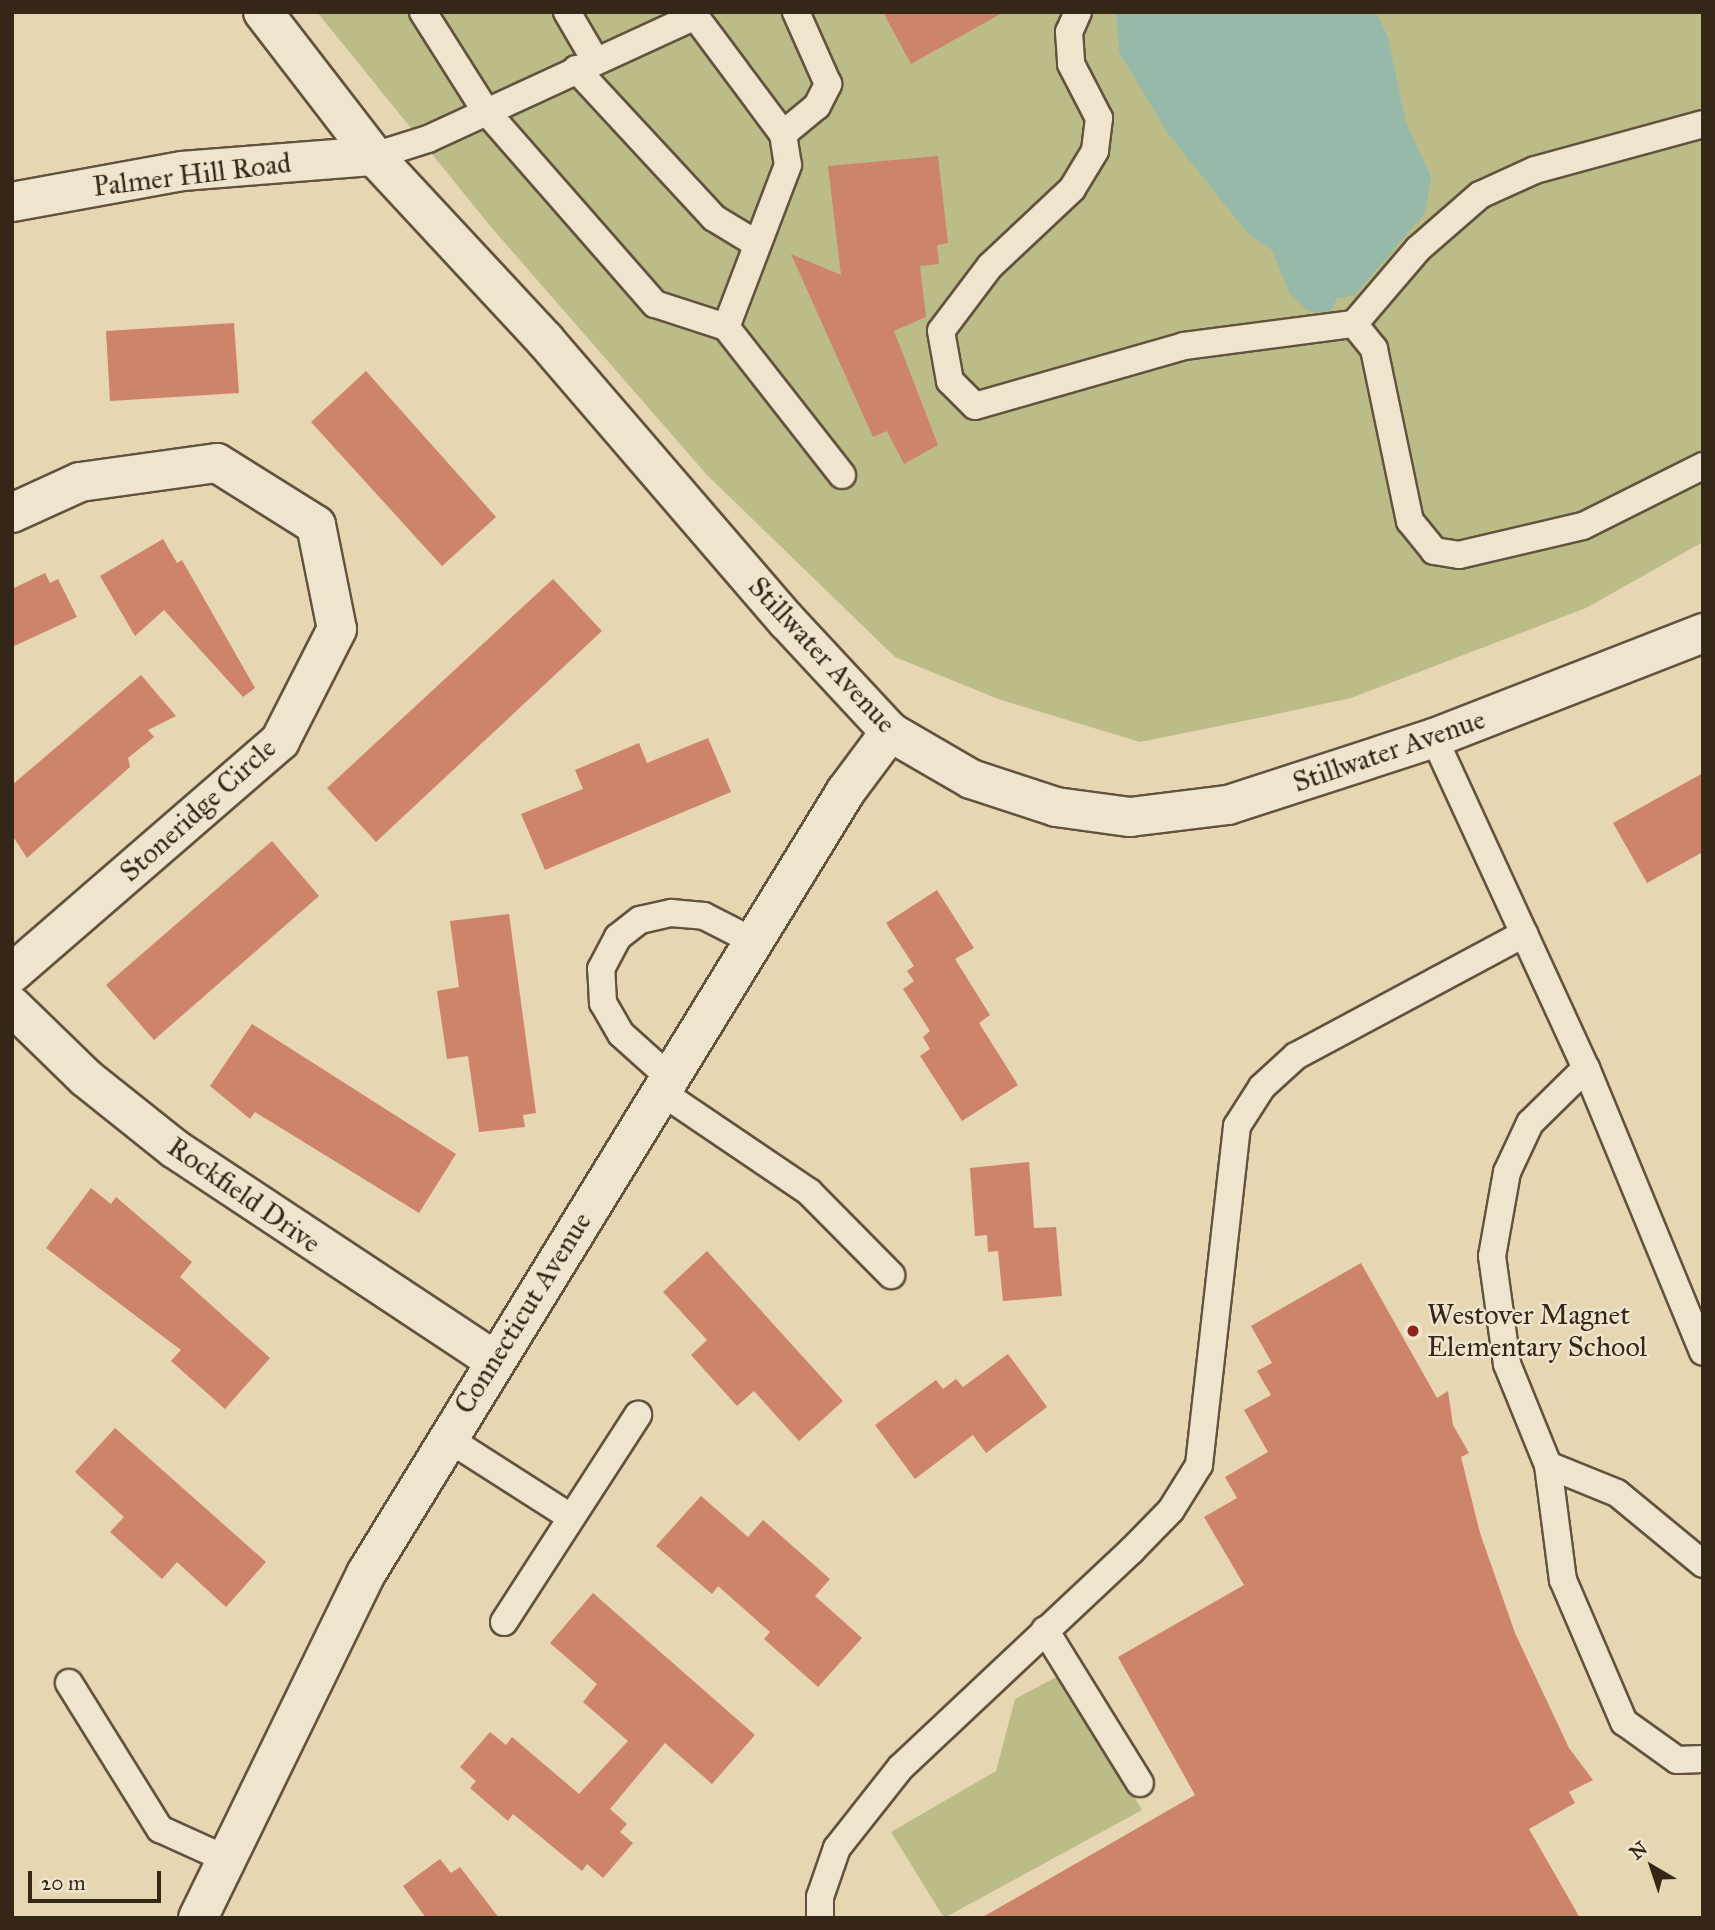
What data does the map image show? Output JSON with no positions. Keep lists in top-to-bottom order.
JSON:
{
  "streets": {
    "street": [
      "Palmer Hill Road",
      "Stillwater Avenue",
      "Stoneridge Circle",
      "Rockfield Drive",
      "Connecticut Avenue"
    ]
  },
  "crossings": [
    ["Palmer Hill Road", "Stillwater Avenue"],
    ["Stillwater Avenue", "Connecticut Avenue"],
    ["Rockfield Drive", "Connecticut Avenue"]
  ],
  "places": ["Westover Magnet Elementary School"],
  "scale_bar": "20 m",
  "north": "top left"
}
